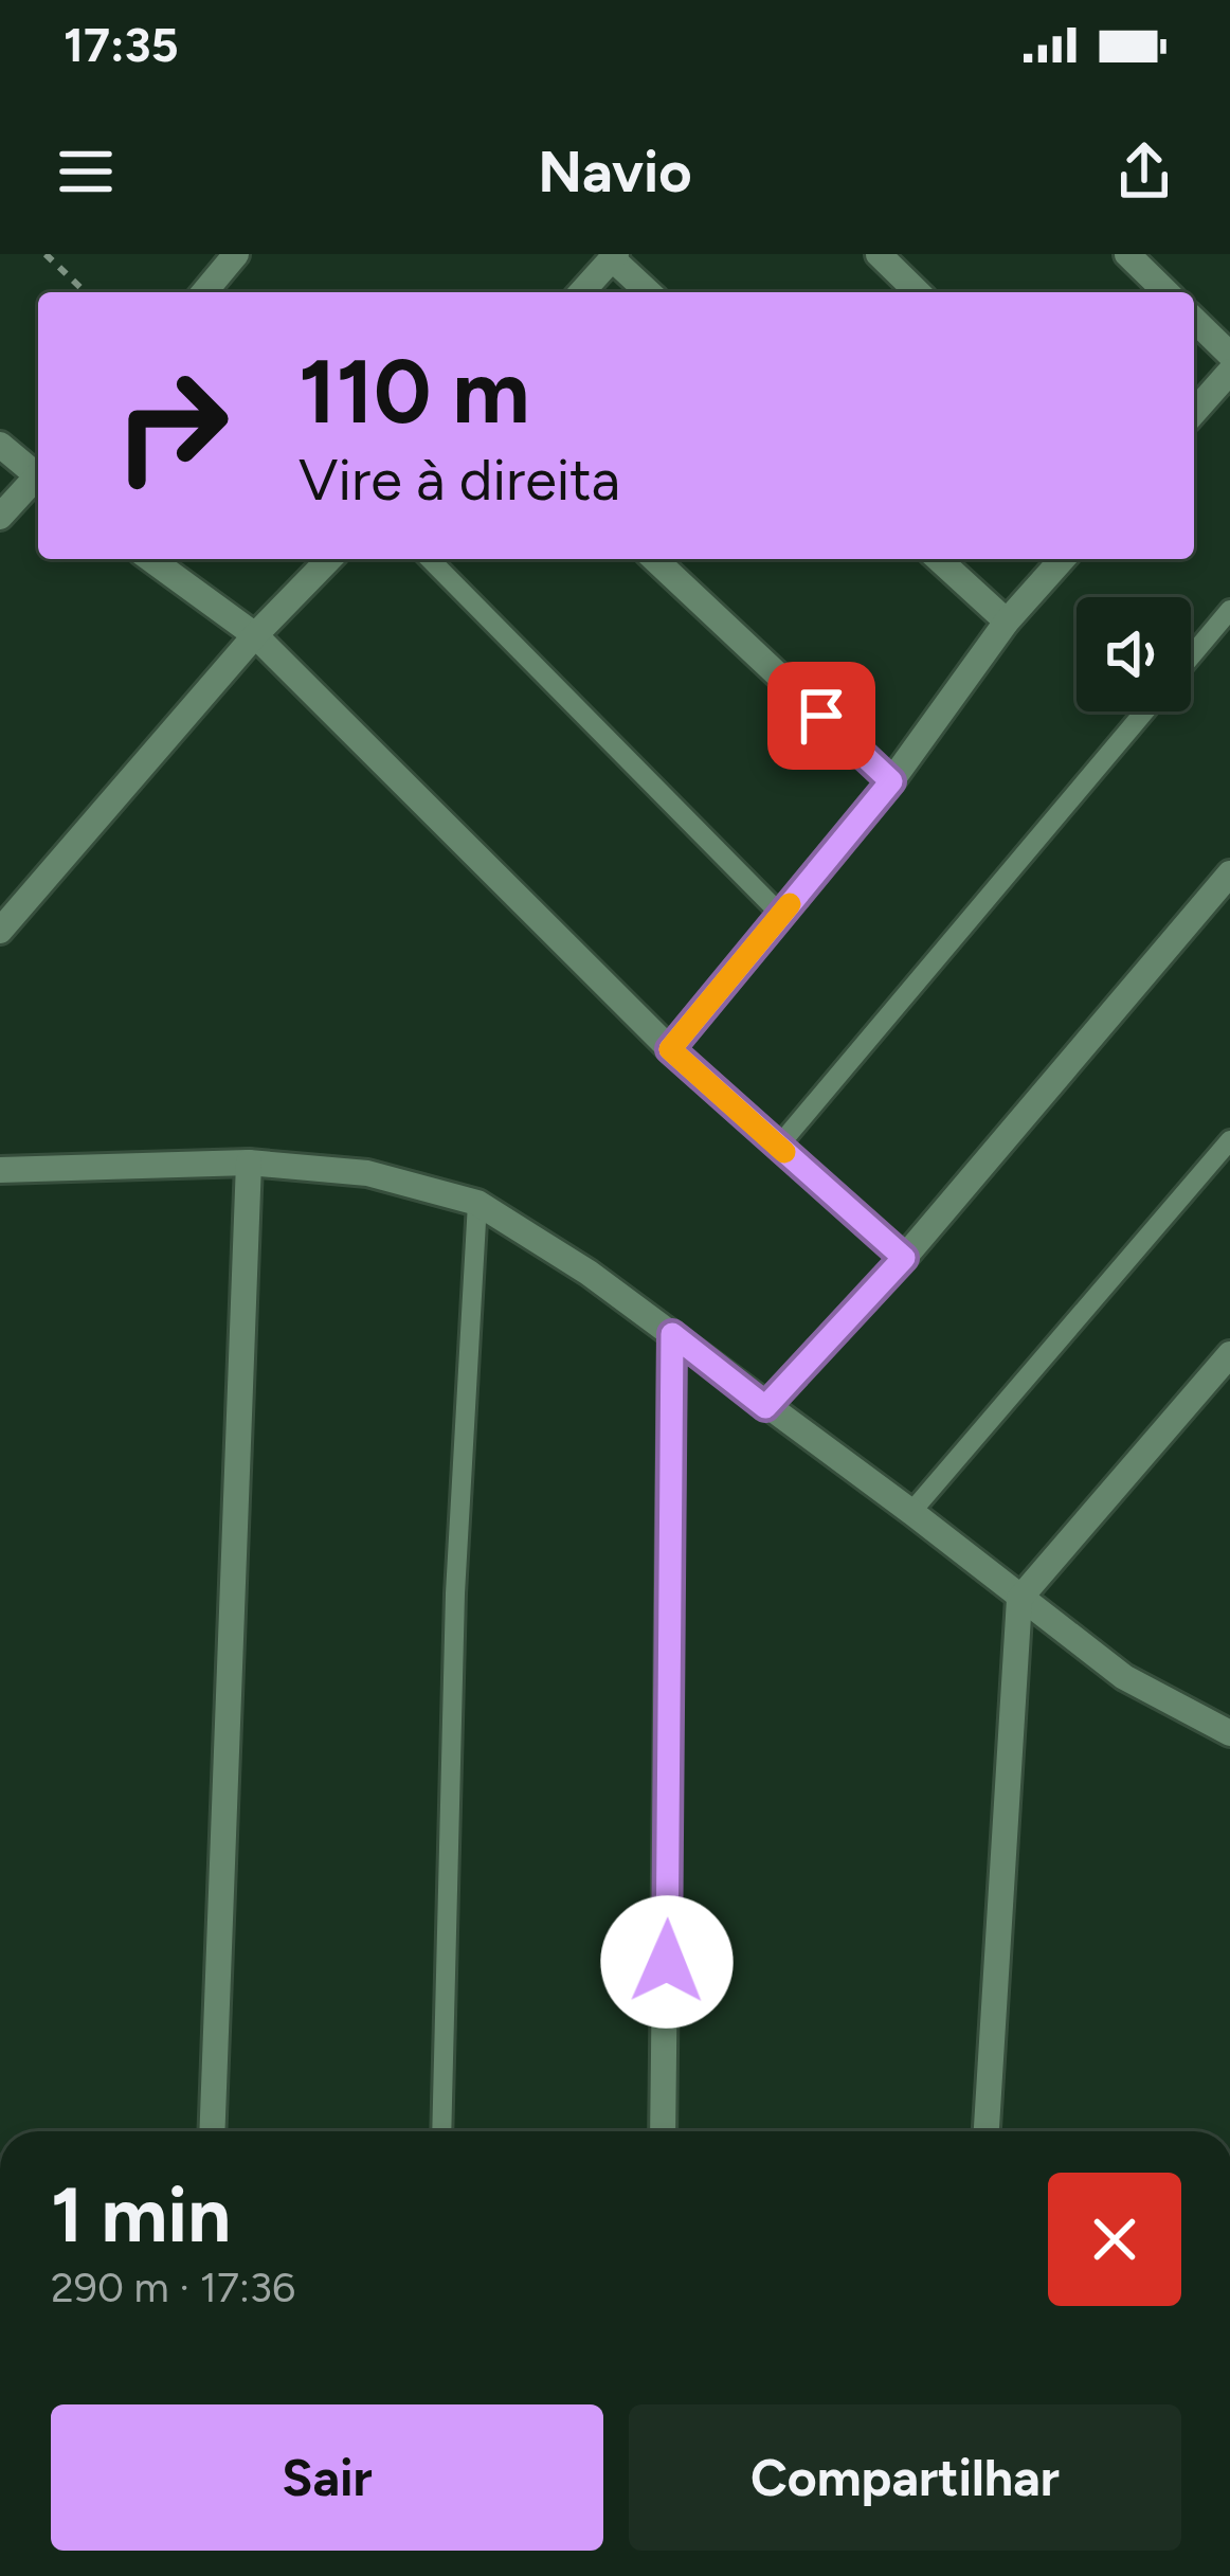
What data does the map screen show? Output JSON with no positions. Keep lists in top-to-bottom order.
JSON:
{
  "page": {
    "status": "17:35",
    "header": "Navio",
    "turn": ["110 m", "Vire à direita"],
    "heading": ["1 min", "290 m · 17:36"],
    "buttons": ["Sair", "Compartilhar"]
  }
}
